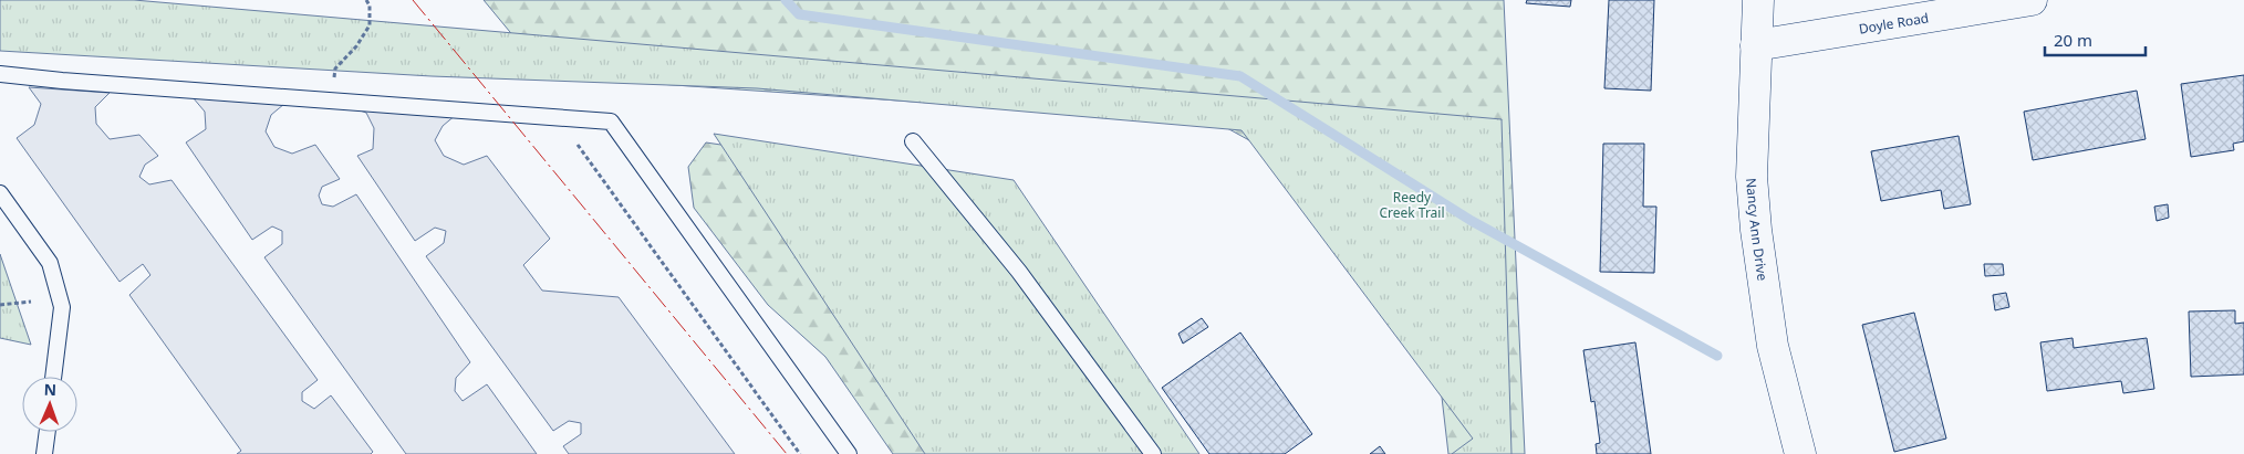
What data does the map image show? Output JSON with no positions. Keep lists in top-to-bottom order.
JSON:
{
  "streets": {
    "street": ["Doyle Road", "Nancy Ann Drive"]
  },
  "crossings": [
    ["Doyle Road", "Nancy Ann Drive"]
  ],
  "parks": ["Reedy Creek Trail"],
  "scale_bar": "20 m",
  "north": "top"
}
